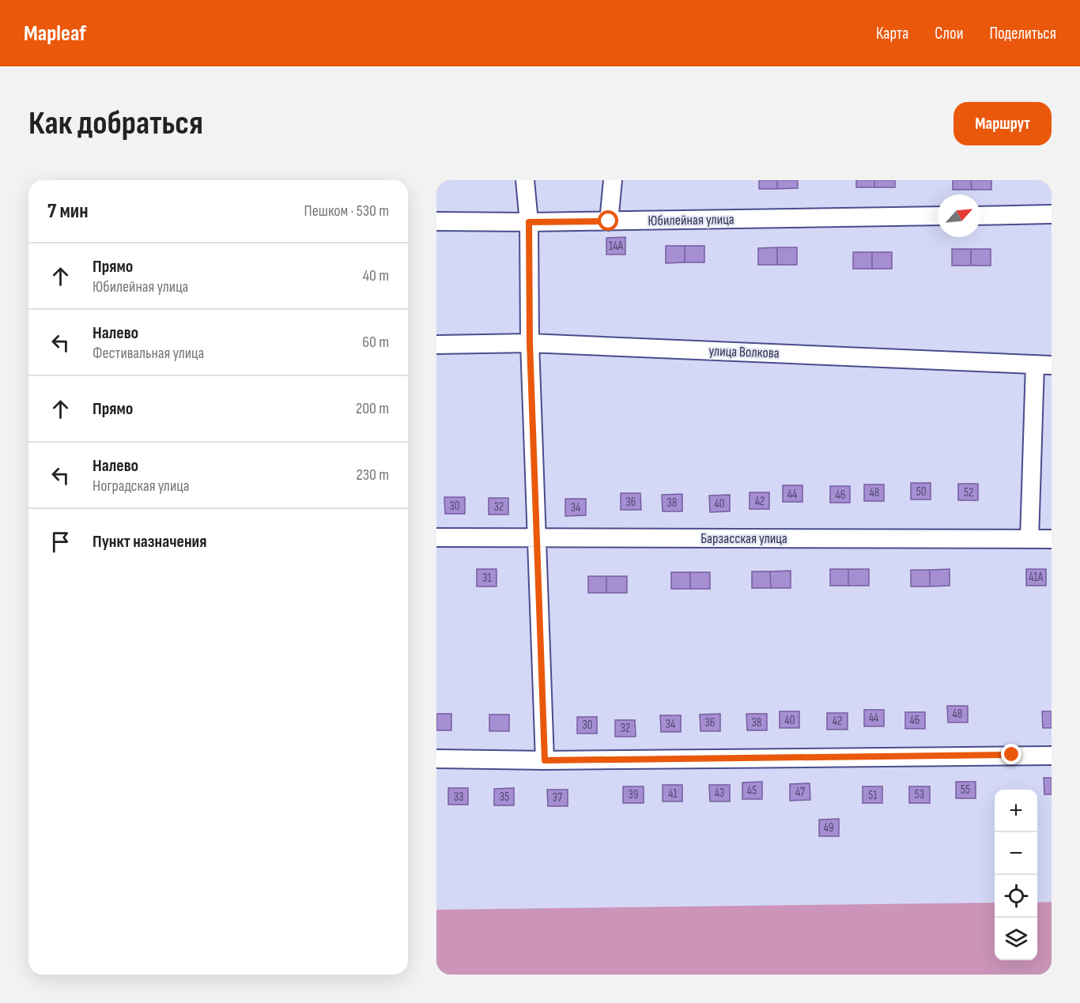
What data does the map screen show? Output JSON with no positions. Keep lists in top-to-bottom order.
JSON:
{
  "streets": {
    "street": ["Юбилейная улица", "улица Волкова", "Барзасская улица"]
  },
  "house_numbers": [
    "14А",
    "50",
    "48",
    "52",
    "44",
    "46",
    "42",
    "36",
    "38",
    "40",
    "30",
    "32",
    "34",
    "41А",
    "31",
    "48",
    "44",
    "40",
    "46",
    "42",
    "36",
    "38",
    "34",
    "30",
    "32",
    "55",
    "45",
    "47",
    "43",
    "41",
    "39",
    "53",
    "51",
    "33",
    "35",
    "37",
    "49"
  ],
  "north": "top right",
  "page": {
    "header": "Mapleaf",
    "nav": ["Карта", "Слои", "Поделиться"],
    "buttons": "Маршрут",
    "title": "Как добраться",
    "heading": ["7 мин", "Пешком · 530 m"],
    "list": [
      ["Прямо", "Юбилейная улица", "40 m"],
      ["Налево", "Фестивальная улица", "60 m"],
      ["Прямо", "200 m"],
      ["Налево", "Ноградская улица", "230 m"],
      "Пункт назначения"
    ],
    "map_buttons": ["+", "−"]
  }
}
